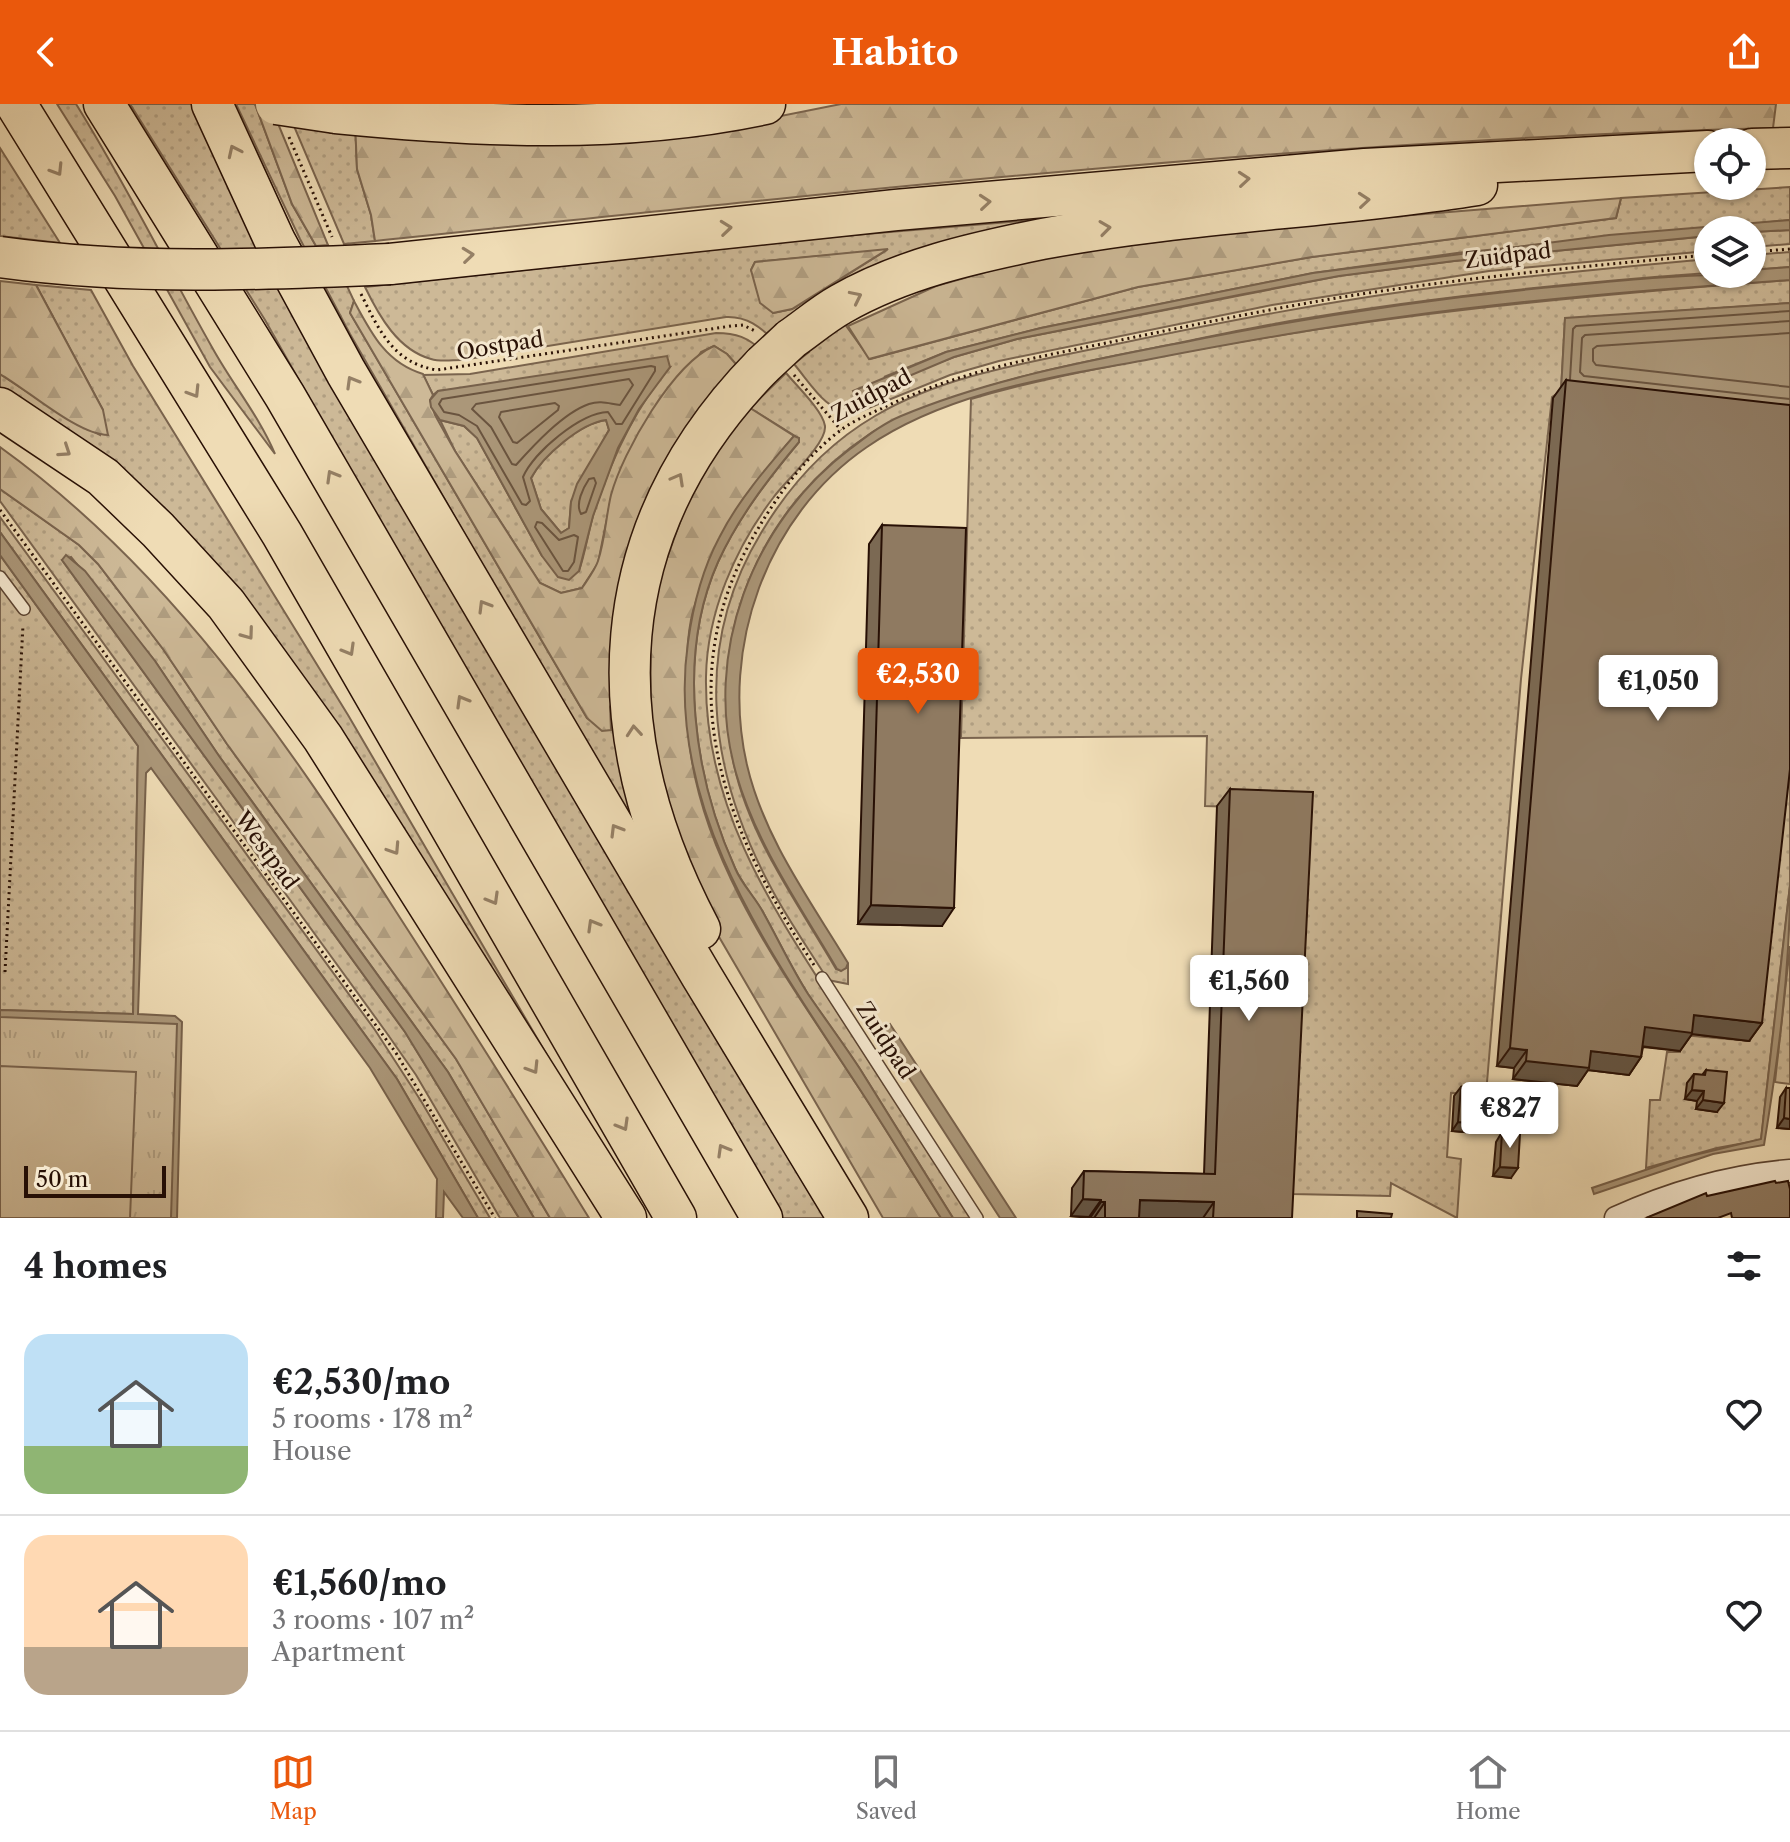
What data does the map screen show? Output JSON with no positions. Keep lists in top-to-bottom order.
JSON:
{
  "streets": {
    "lane": ["Zuidpad"],
    "path": ["Oostpad", "Westpad"]
  },
  "scale_bar": "50 m",
  "page": {
    "header": "Habito",
    "price": [
      "€2,530",
      "€1,050",
      "€1,560",
      "€827"
    ],
    "scale": "50 m",
    "heading": "4 homes",
    "list": [
      {
        "name": "€2,530/mo",
        "note": "5 rooms · 178 m² · House"
      },
      {
        "name": "€1,560/mo",
        "note": "3 rooms · 107 m² · Apartment"
      }
    ],
    "tabs": ["Map", "Saved", "Home"]
  }
}
